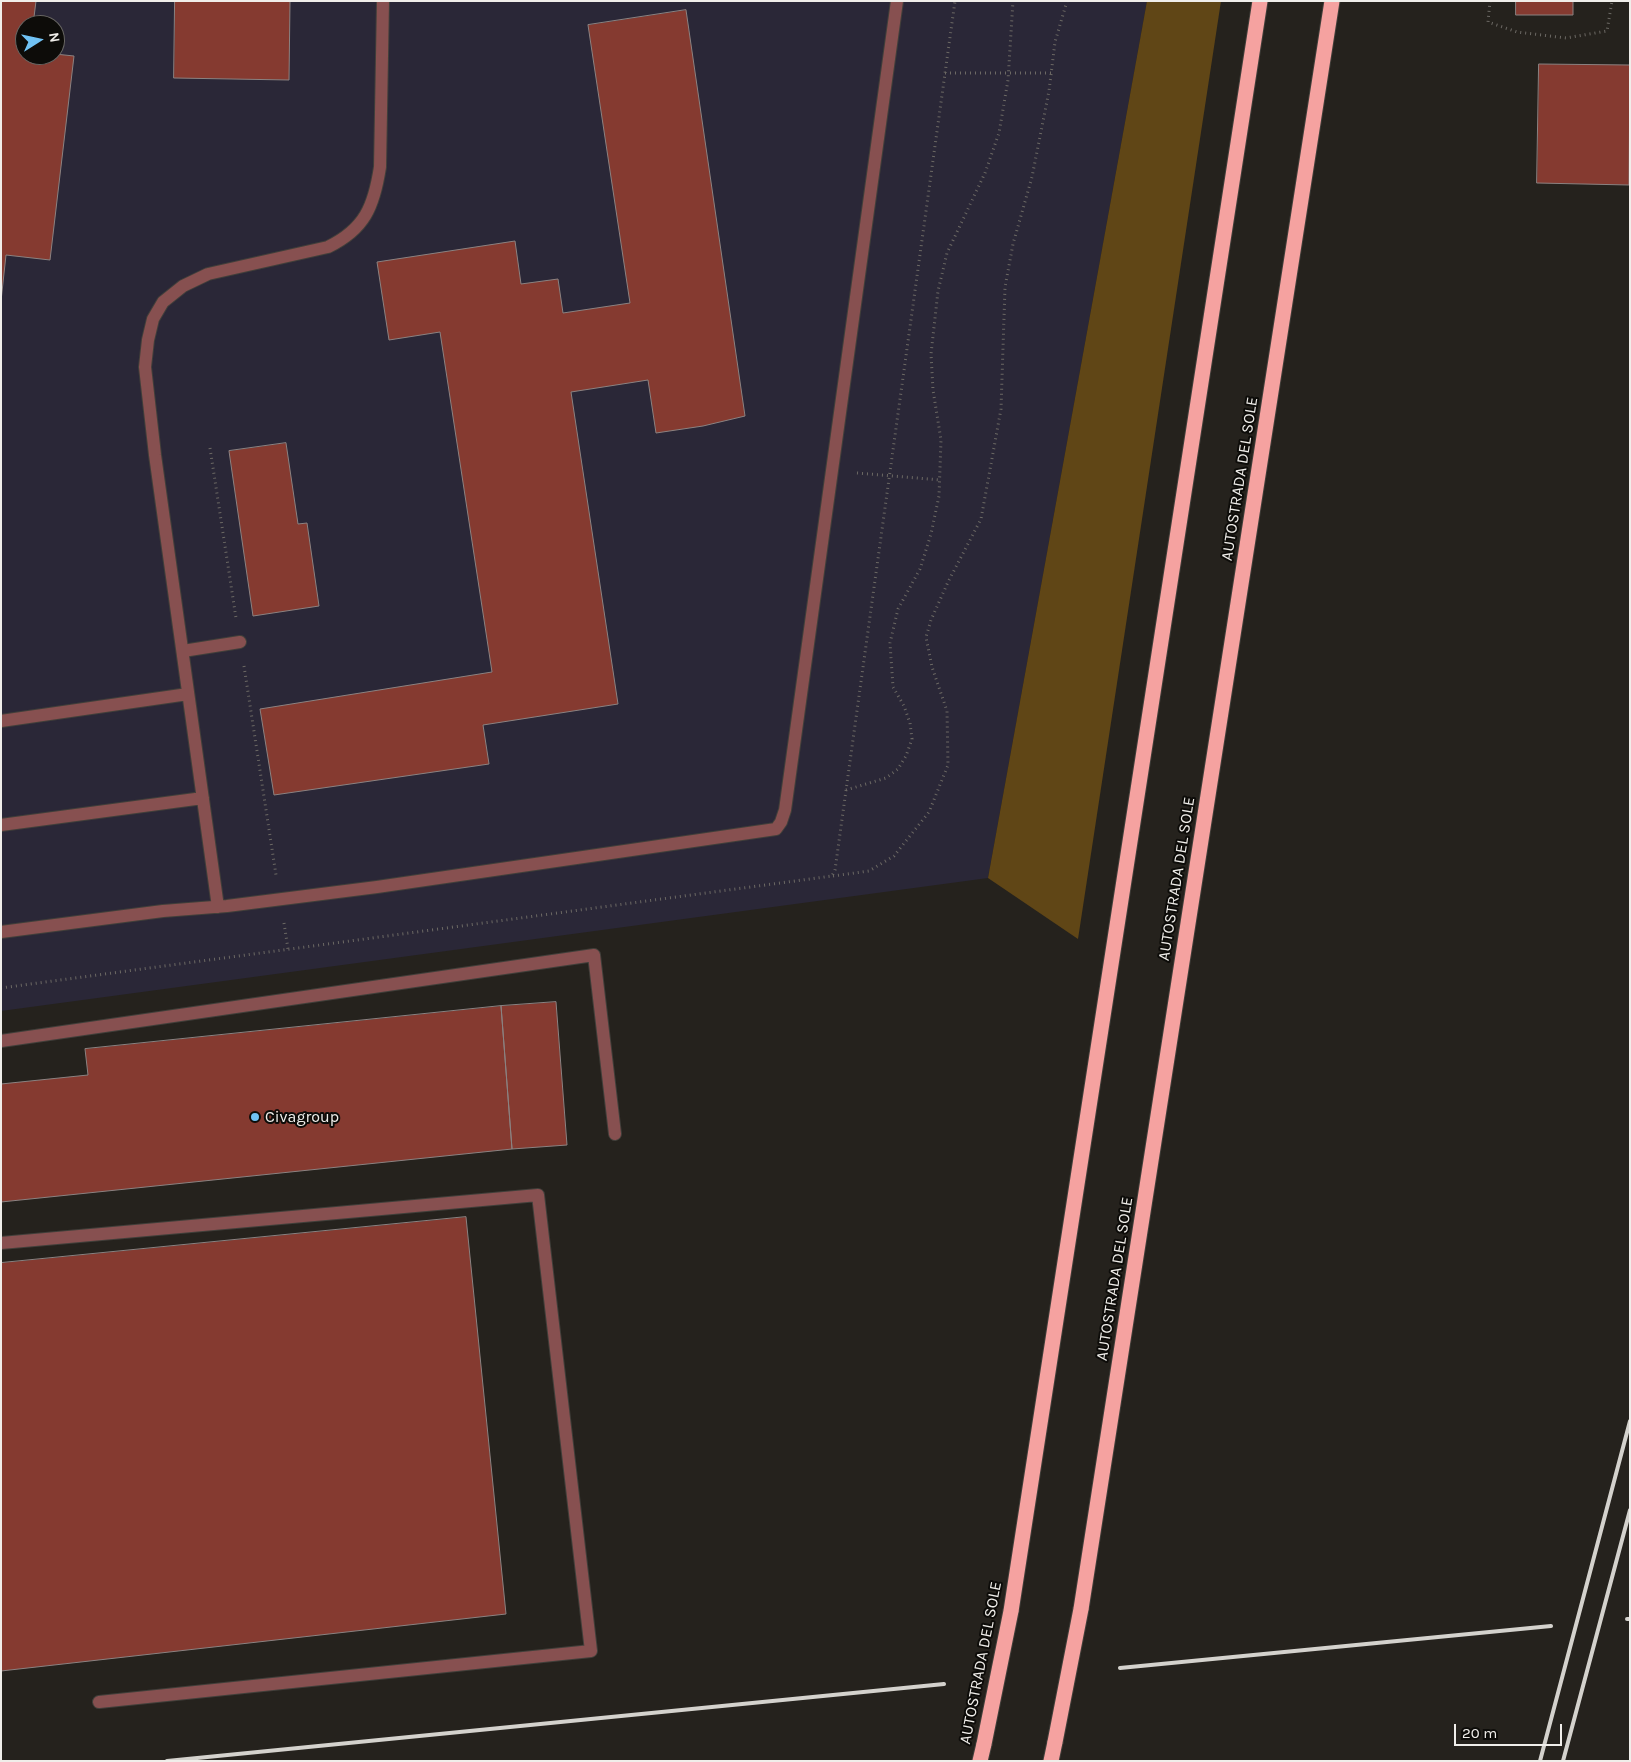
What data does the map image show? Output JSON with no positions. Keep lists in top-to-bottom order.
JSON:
{
  "streets": {
    "highway": ["AUTOSTRADA DEL SOLE"]
  },
  "places": ["Civagroup"],
  "scale_bar": "20 m",
  "north": "right"
}
